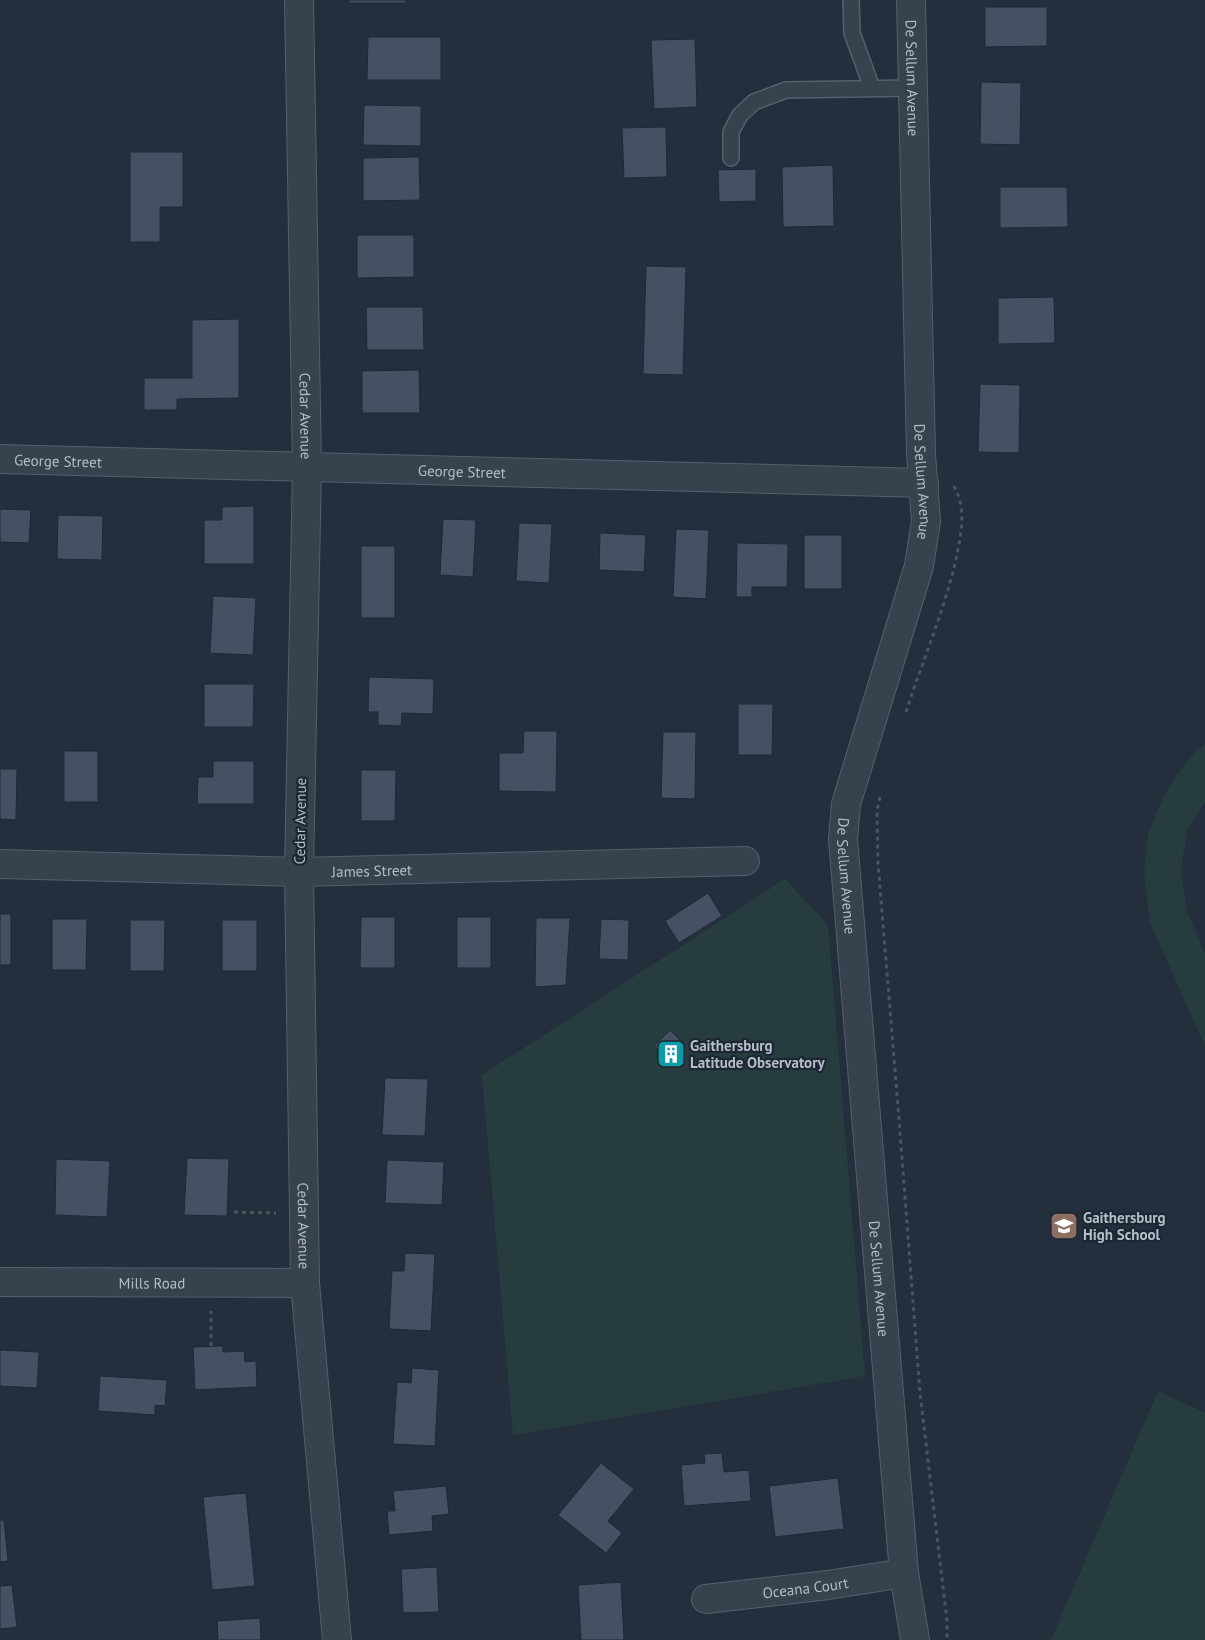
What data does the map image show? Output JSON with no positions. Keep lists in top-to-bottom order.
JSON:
{
  "streets": {
    "street": [
      "De Sellum Avenue",
      "Cedar Avenue",
      "George Street",
      "James Street",
      "Mills Road",
      "Oceana Court"
    ]
  },
  "crossings": [
    ["De Sellum Avenue", "George Street"],
    ["De Sellum Avenue", "Oceana Court"],
    ["Cedar Avenue", "George Street"],
    ["Cedar Avenue", "James Street"],
    ["Cedar Avenue", "Mills Road"]
  ],
  "places": {
    "building": ["Gaithersburg Latitude Observatory"],
    "school or university": ["Gaithersburg High School"]
  }
}
